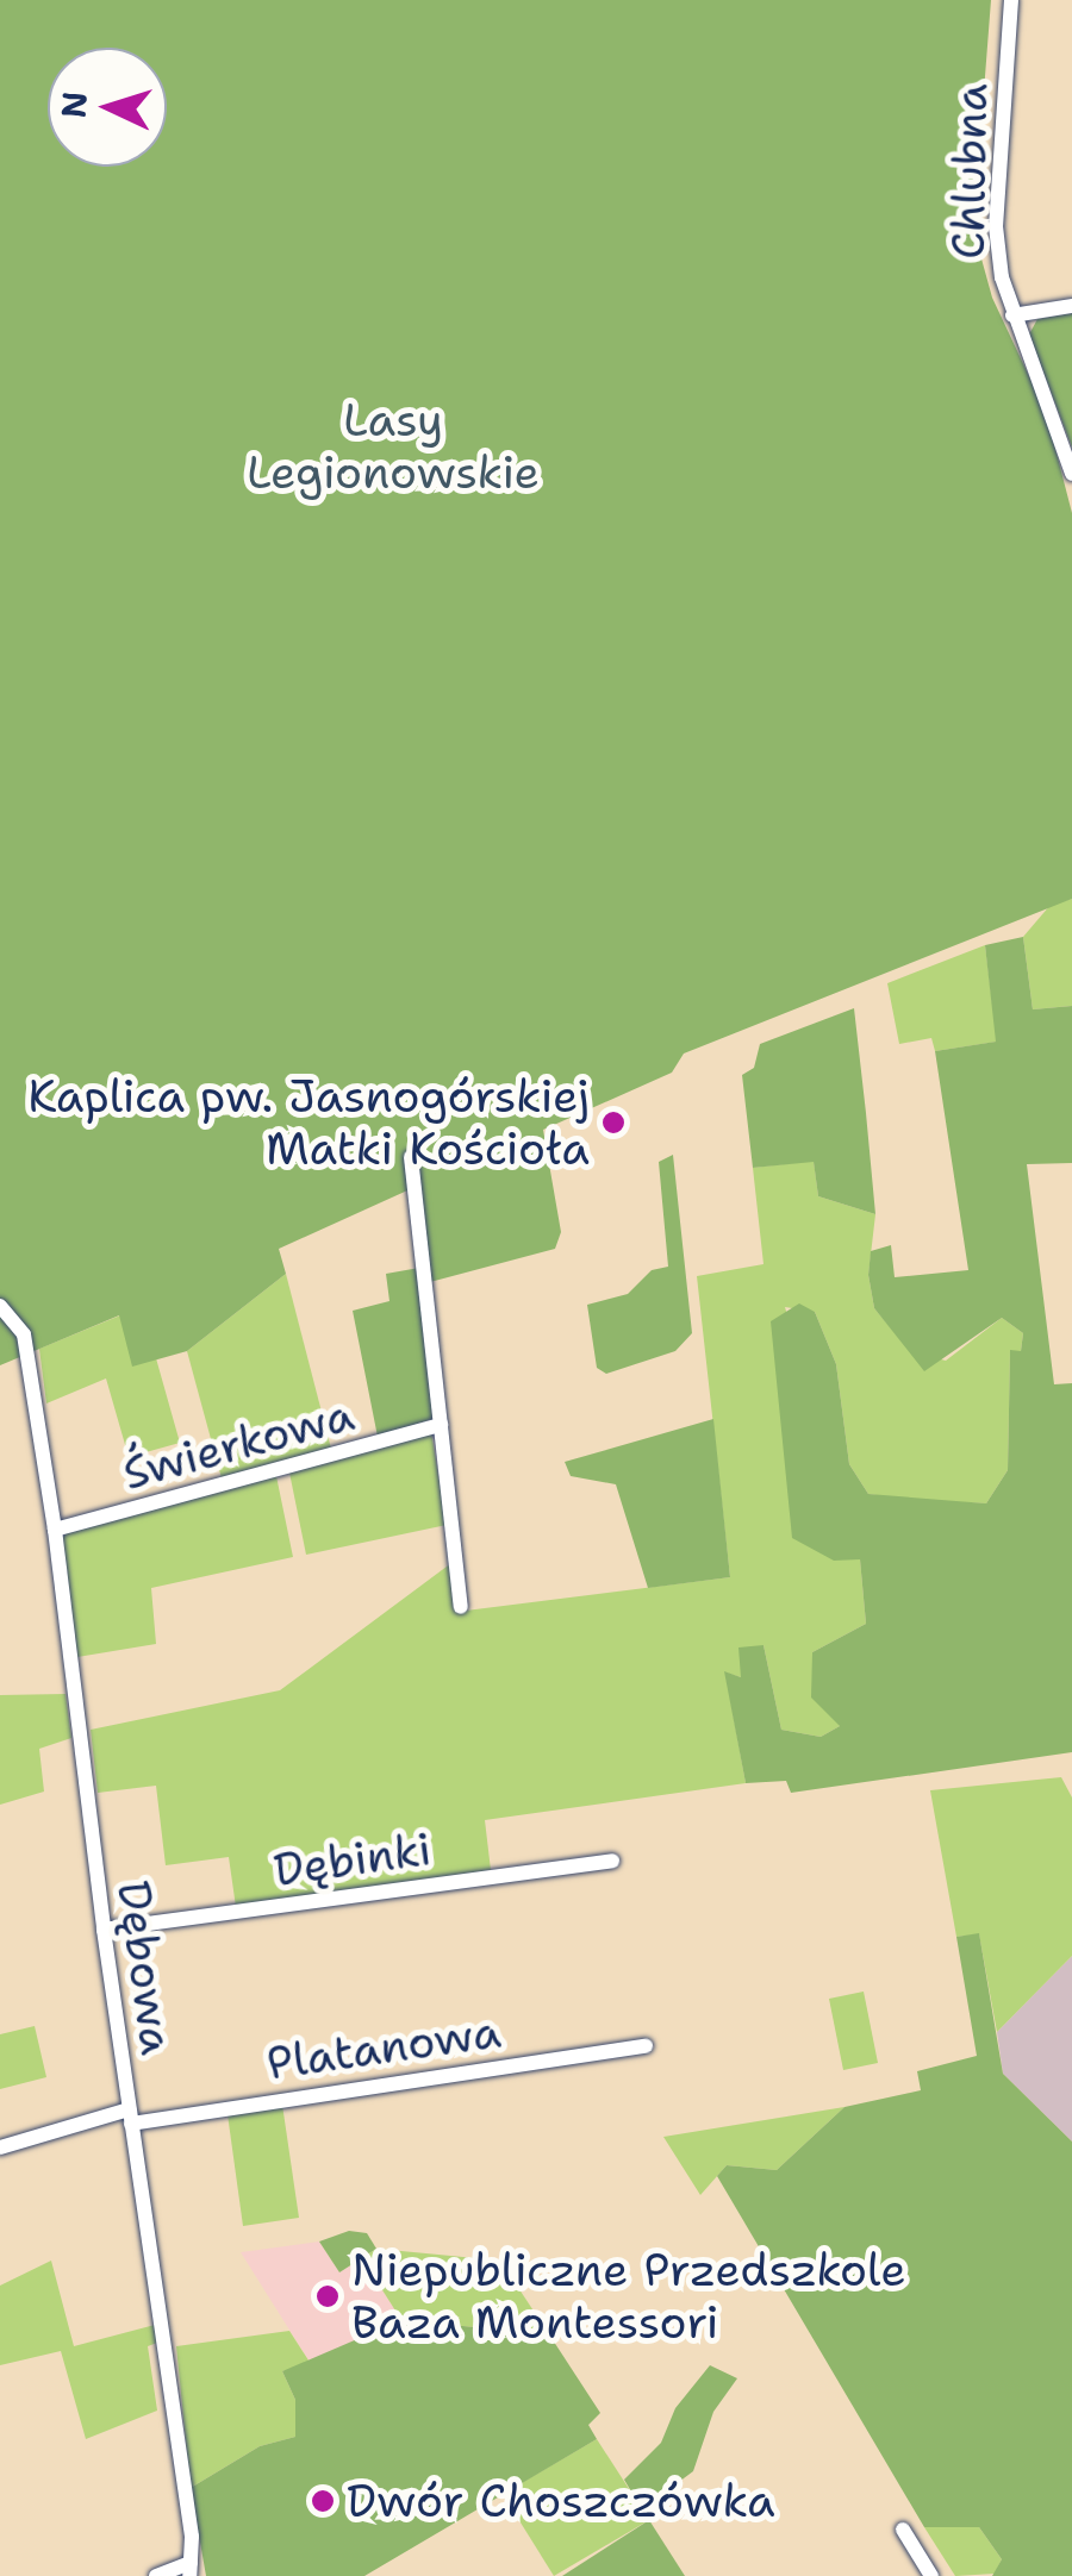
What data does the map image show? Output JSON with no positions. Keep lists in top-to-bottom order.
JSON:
{
  "streets": {
    "street": [
      "Chlubna",
      "Świerkowa",
      "Dębinki",
      "Dębowa",
      "Platanowa"
    ]
  },
  "crossings": [
    ["Świerkowa", "Dębowa"],
    ["Dębinki", "Dębowa"],
    ["Dębowa", "Platanowa"]
  ],
  "parks": ["Lasy Legionowskie"],
  "places": ["Kaplica pw. Jasnogórskiej Matki Kościoła", "Niepubliczne Przedszkole Baza Montessori", "Dwór Choszczówka"],
  "north": "left"
}
